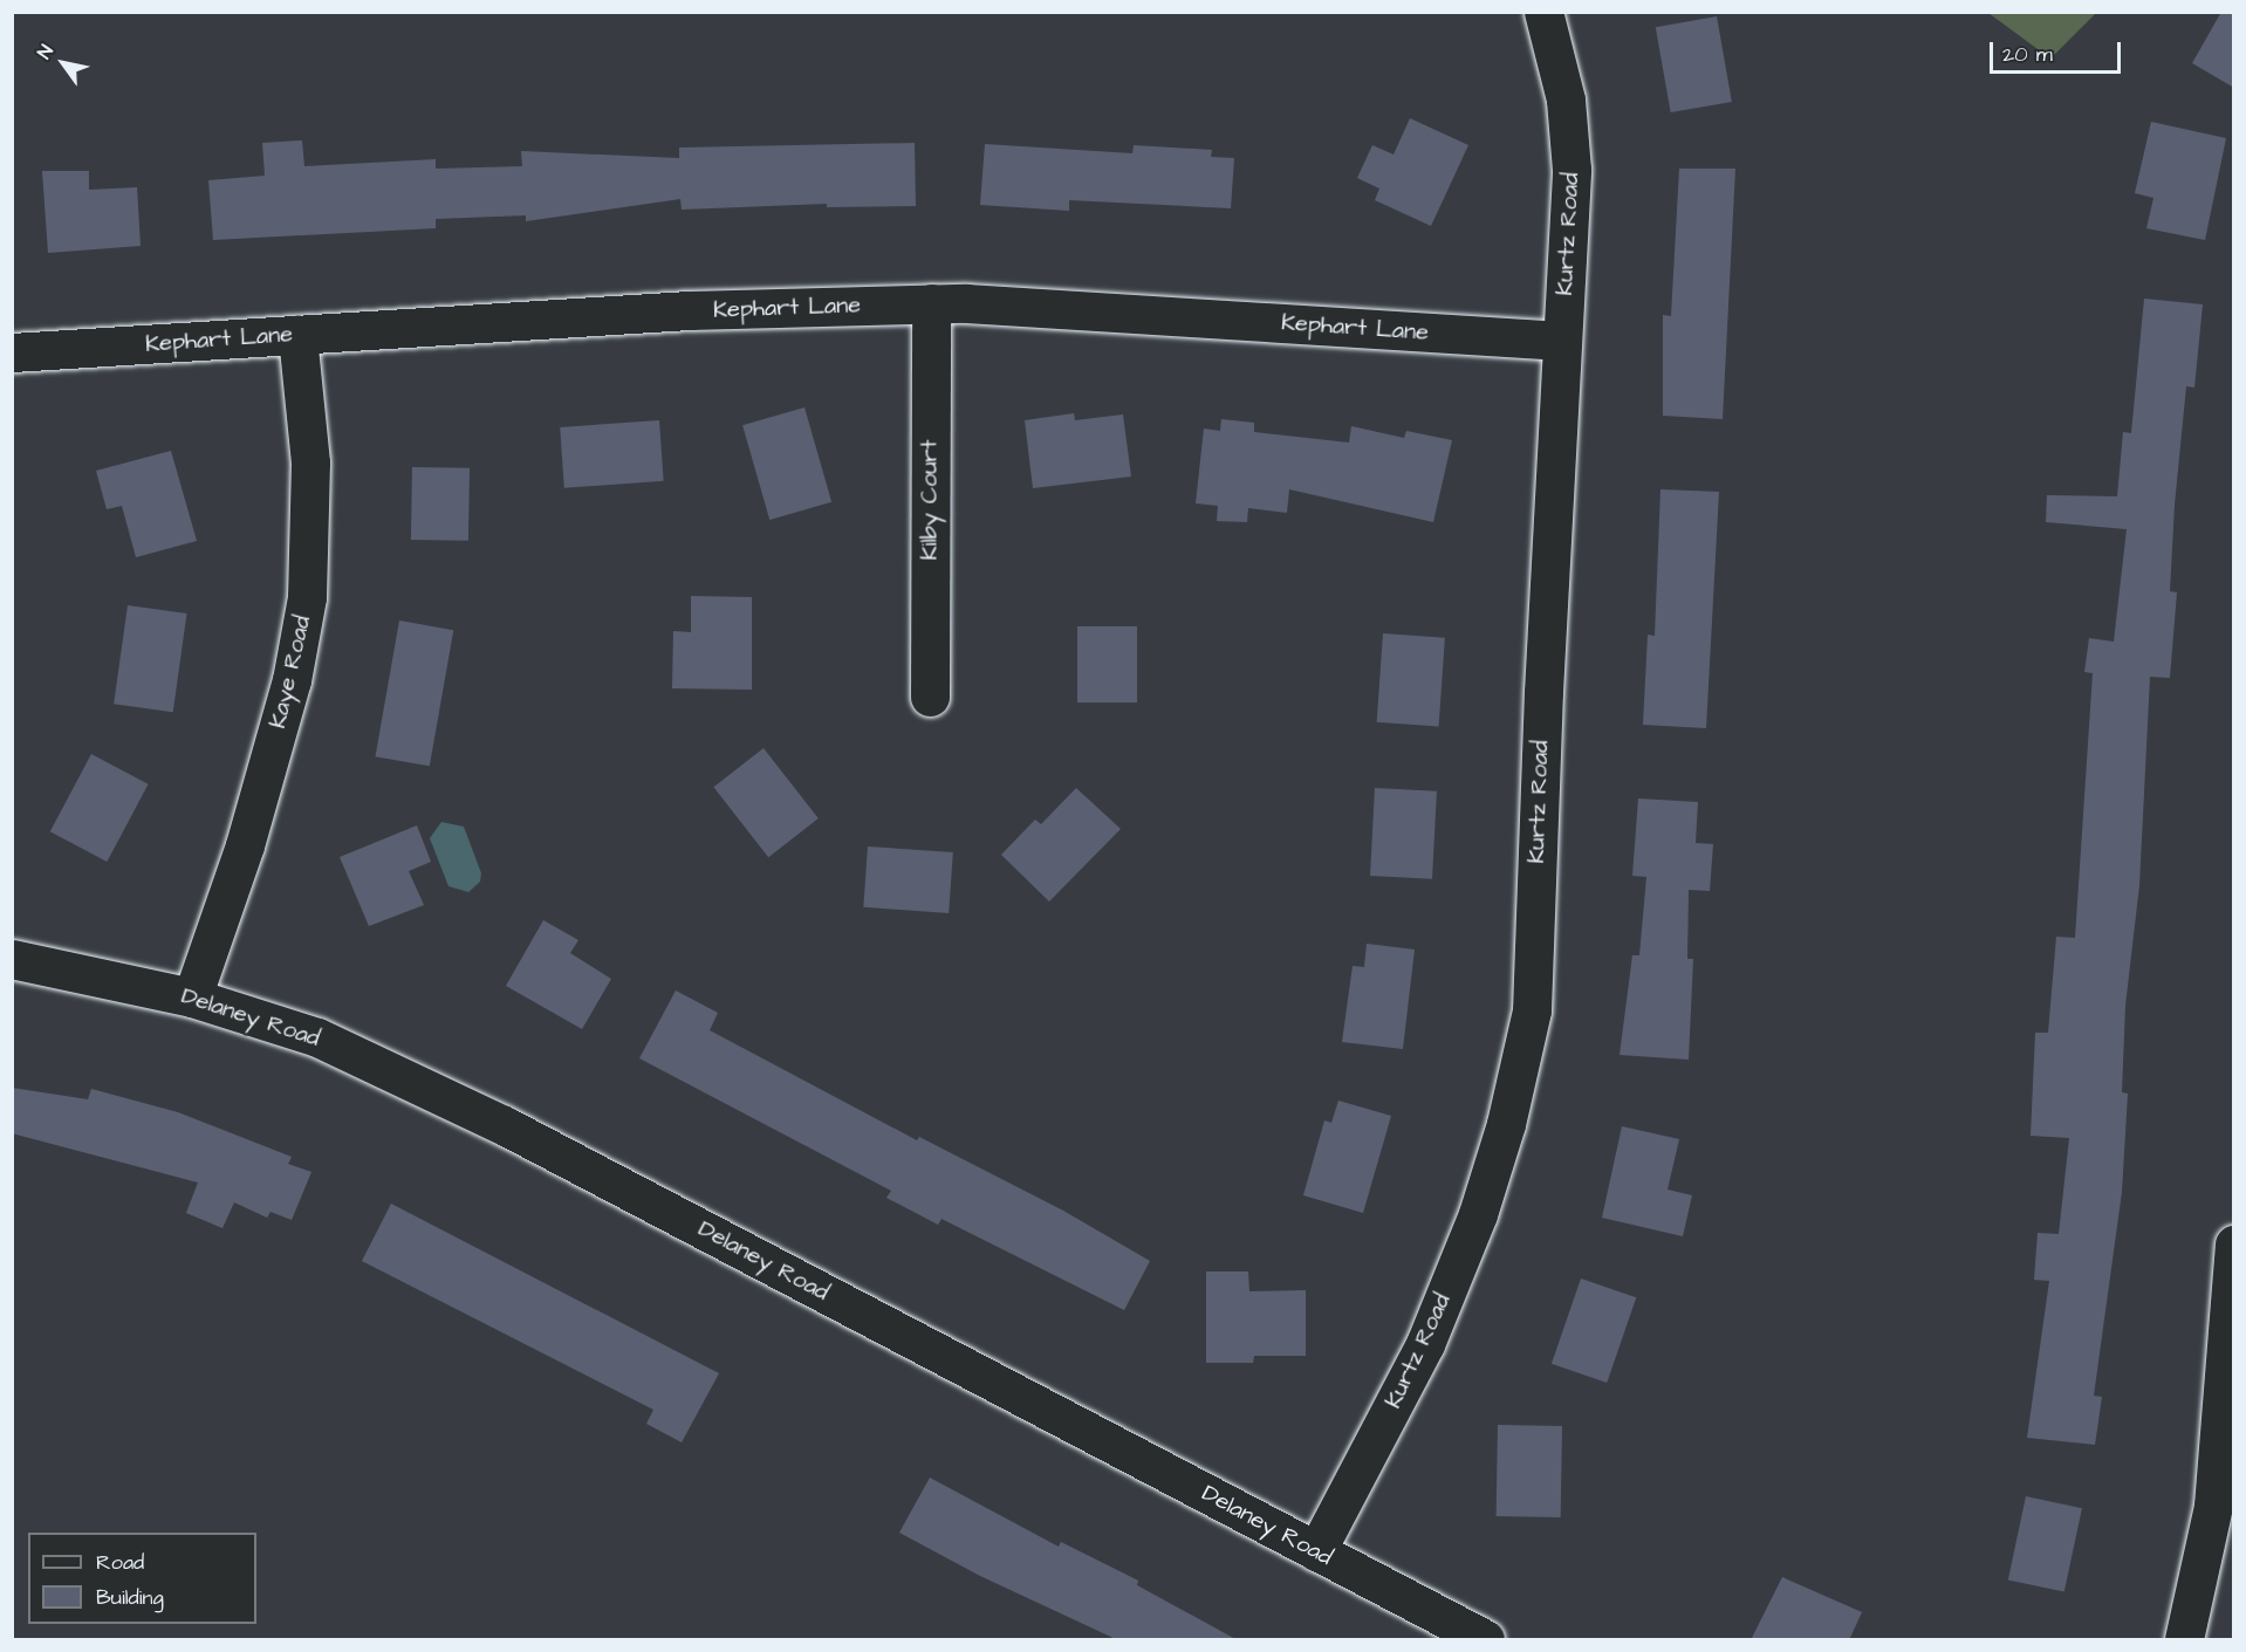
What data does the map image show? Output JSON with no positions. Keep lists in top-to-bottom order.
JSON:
{
  "streets": {
    "street": [
      "Kurtz Road",
      "Kephart Lane",
      "Kilby Court",
      "Kaye Road",
      "Delaney Road"
    ]
  },
  "crossings": [
    ["Kurtz Road", "Kephart Lane"],
    ["Kurtz Road", "Delaney Road"],
    ["Kephart Lane", "Kilby Court"],
    ["Kephart Lane", "Kaye Road"],
    ["Kaye Road", "Delaney Road"]
  ],
  "legend": ["Road", "Building"],
  "scale_bar": "20 m",
  "north": "top left"
}
